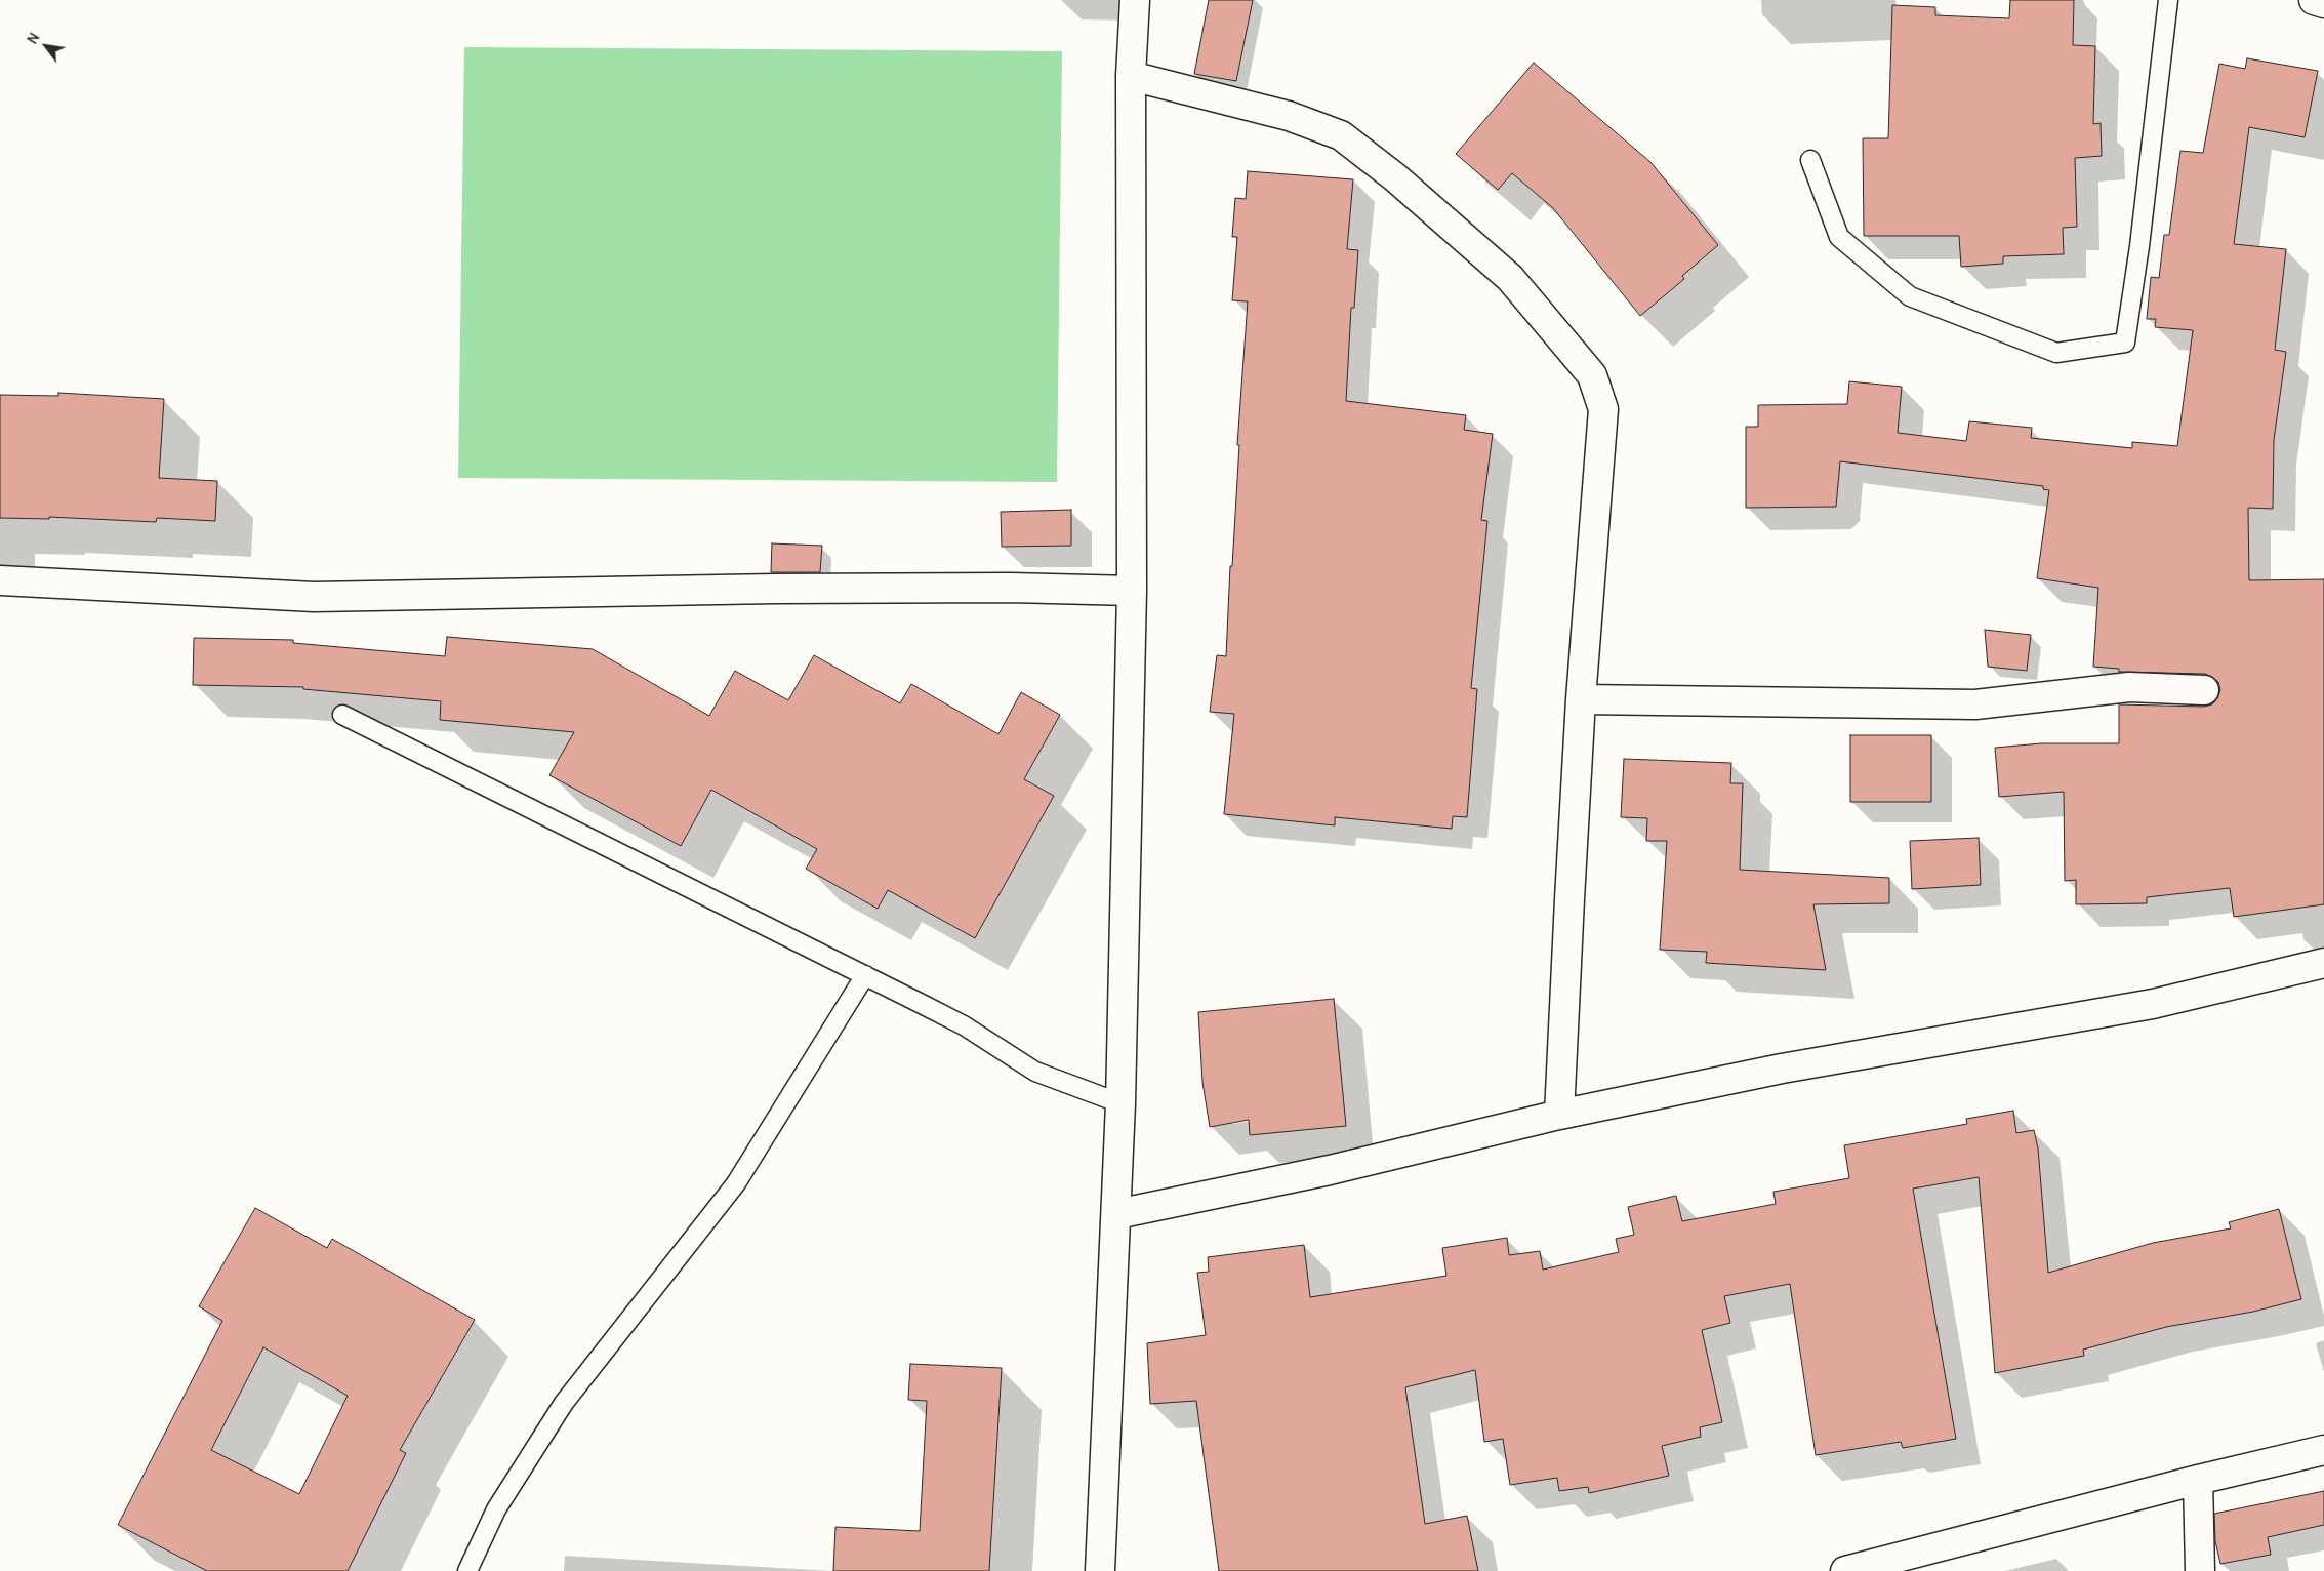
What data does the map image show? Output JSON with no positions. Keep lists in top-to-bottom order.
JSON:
{
  "north": "top left"
}
